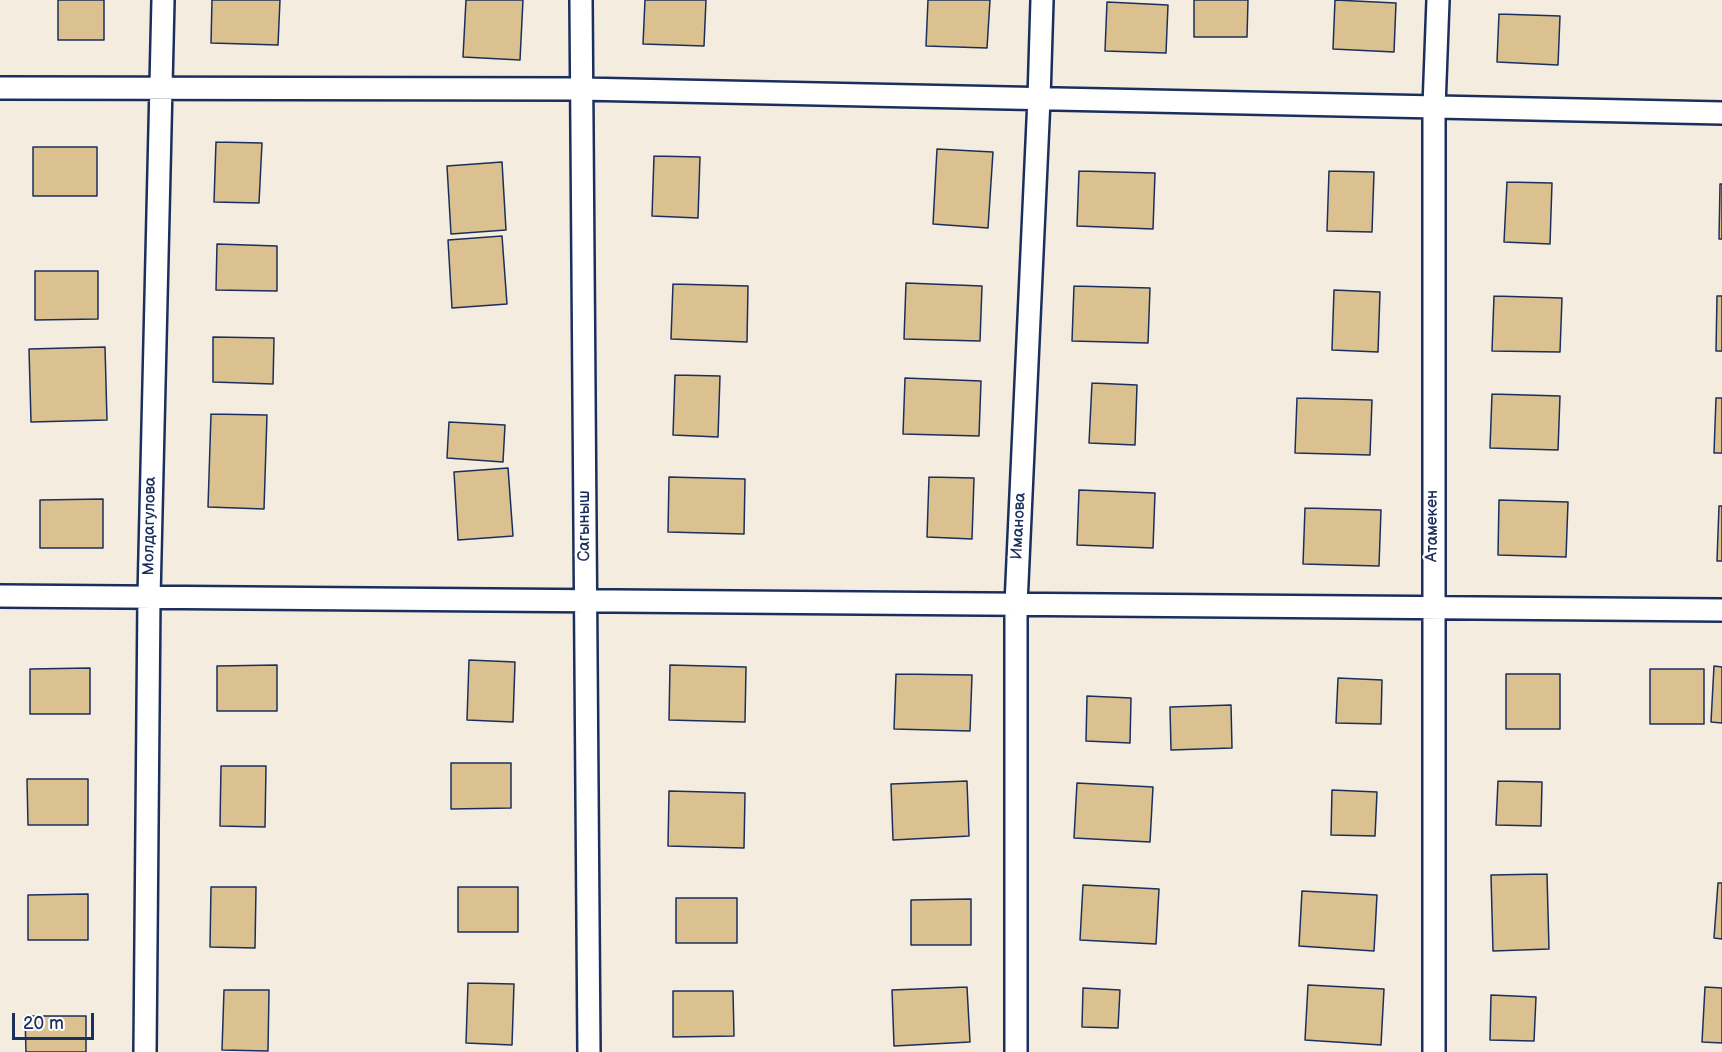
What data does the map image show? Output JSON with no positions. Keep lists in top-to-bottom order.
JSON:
{
  "streets": {
    "street": [
      "Молдагулова",
      "Сагыныш",
      "Иманова",
      "Атамекен"
    ]
  },
  "scale_bar": "20 m"
}
